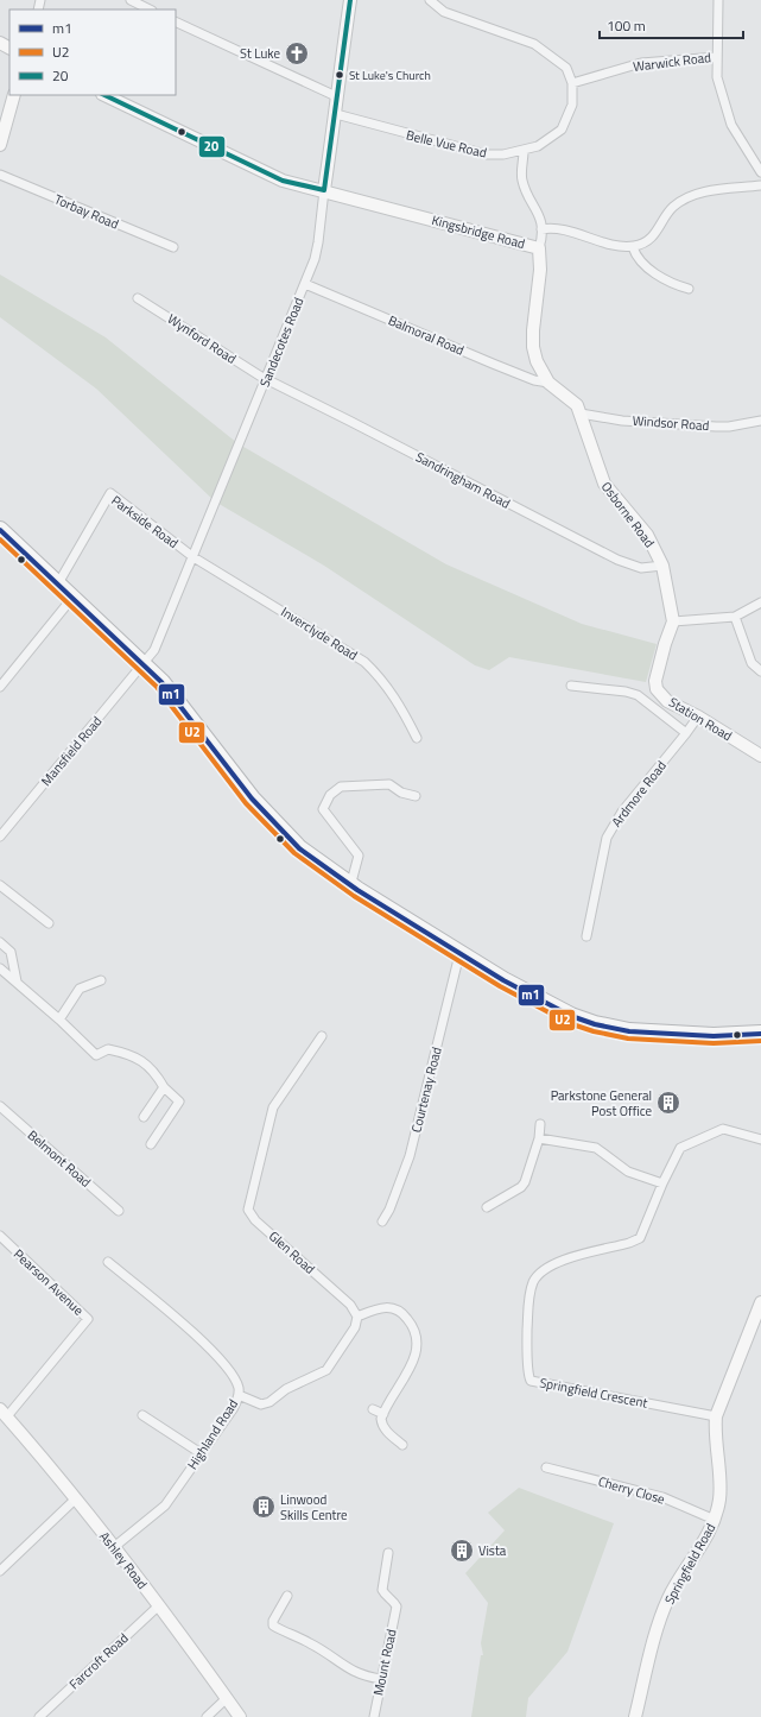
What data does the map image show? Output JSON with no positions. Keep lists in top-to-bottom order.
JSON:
{
  "streets": {
    "street": [
      "Warwick Road",
      "Belle Vue Road",
      "Torbay Road",
      "Kingsbridge Road",
      "Balmoral Road",
      "Wynford Road",
      "Sandecotes Road",
      "Windsor Road",
      "Sandringham Road",
      "Osborne Road",
      "Parkside Road",
      "Inverclyde Road",
      "Station Road",
      "Mansfield Road",
      "Ardmore Road",
      "Courtenay Road",
      "Belmont Road",
      "Glen Road",
      "Pearson Avenue",
      "Springfield Crescent",
      "Highland Road",
      "Cherry Close",
      "Ashley Road",
      "Springfield Road",
      "Farcroft Road",
      "Mount Road"
    ]
  },
  "crossings": [
    ["Warwick Road", "Belle Vue Road"],
    ["Belle Vue Road", "Sandecotes Road"],
    ["Kingsbridge Road", "Balmoral Road"],
    ["Kingsbridge Road", "Sandecotes Road"],
    ["Kingsbridge Road", "Windsor Road"],
    ["Kingsbridge Road", "Osborne Road"],
    ["Balmoral Road", "Sandecotes Road"],
    ["Wynford Road", "Sandecotes Road"],
    ["Wynford Road", "Sandringham Road"],
    ["Sandecotes Road", "Sandringham Road"],
    ["Sandecotes Road", "Parkside Road"],
    ["Sandecotes Road", "Inverclyde Road"],
    ["Sandecotes Road", "Mansfield Road"],
    ["Windsor Road", "Osborne Road"],
    ["Sandringham Road", "Osborne Road"],
    ["Osborne Road", "Station Road"],
    ["Parkside Road", "Inverclyde Road"],
    ["Station Road", "Ardmore Road"],
    ["Pearson Avenue", "Ashley Road"],
    ["Springfield Crescent", "Springfield Road"],
    ["Highland Road", "Ashley Road"],
    ["Cherry Close", "Springfield Road"],
    ["Ashley Road", "Farcroft Road"]
  ],
  "places": {
    "church": ["St Luke"],
    "other": ["St Luke's Church"],
    "building": ["Parkstone General Post Office", "Linwood Skills Centre", "Vista"]
  },
  "lines": ["transit line 20", "transit line m1", "transit line U2"],
  "legend": ["m1", "U2", "20"],
  "scale_bar": "100 m"
}
